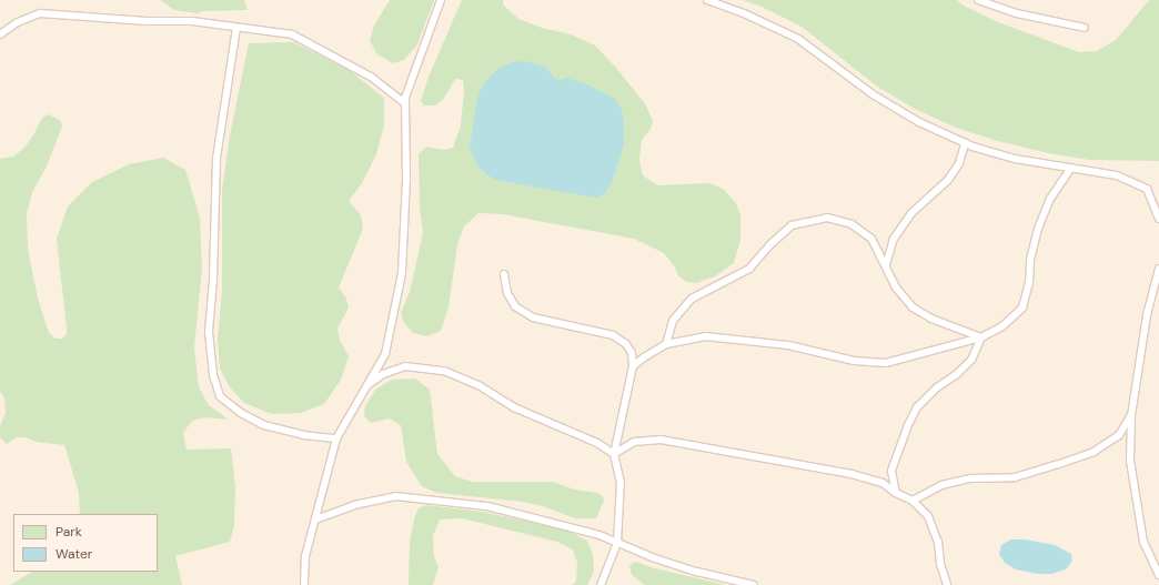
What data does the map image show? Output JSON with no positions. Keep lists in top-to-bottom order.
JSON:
{
  "legend": ["Park", "Water"]
}
